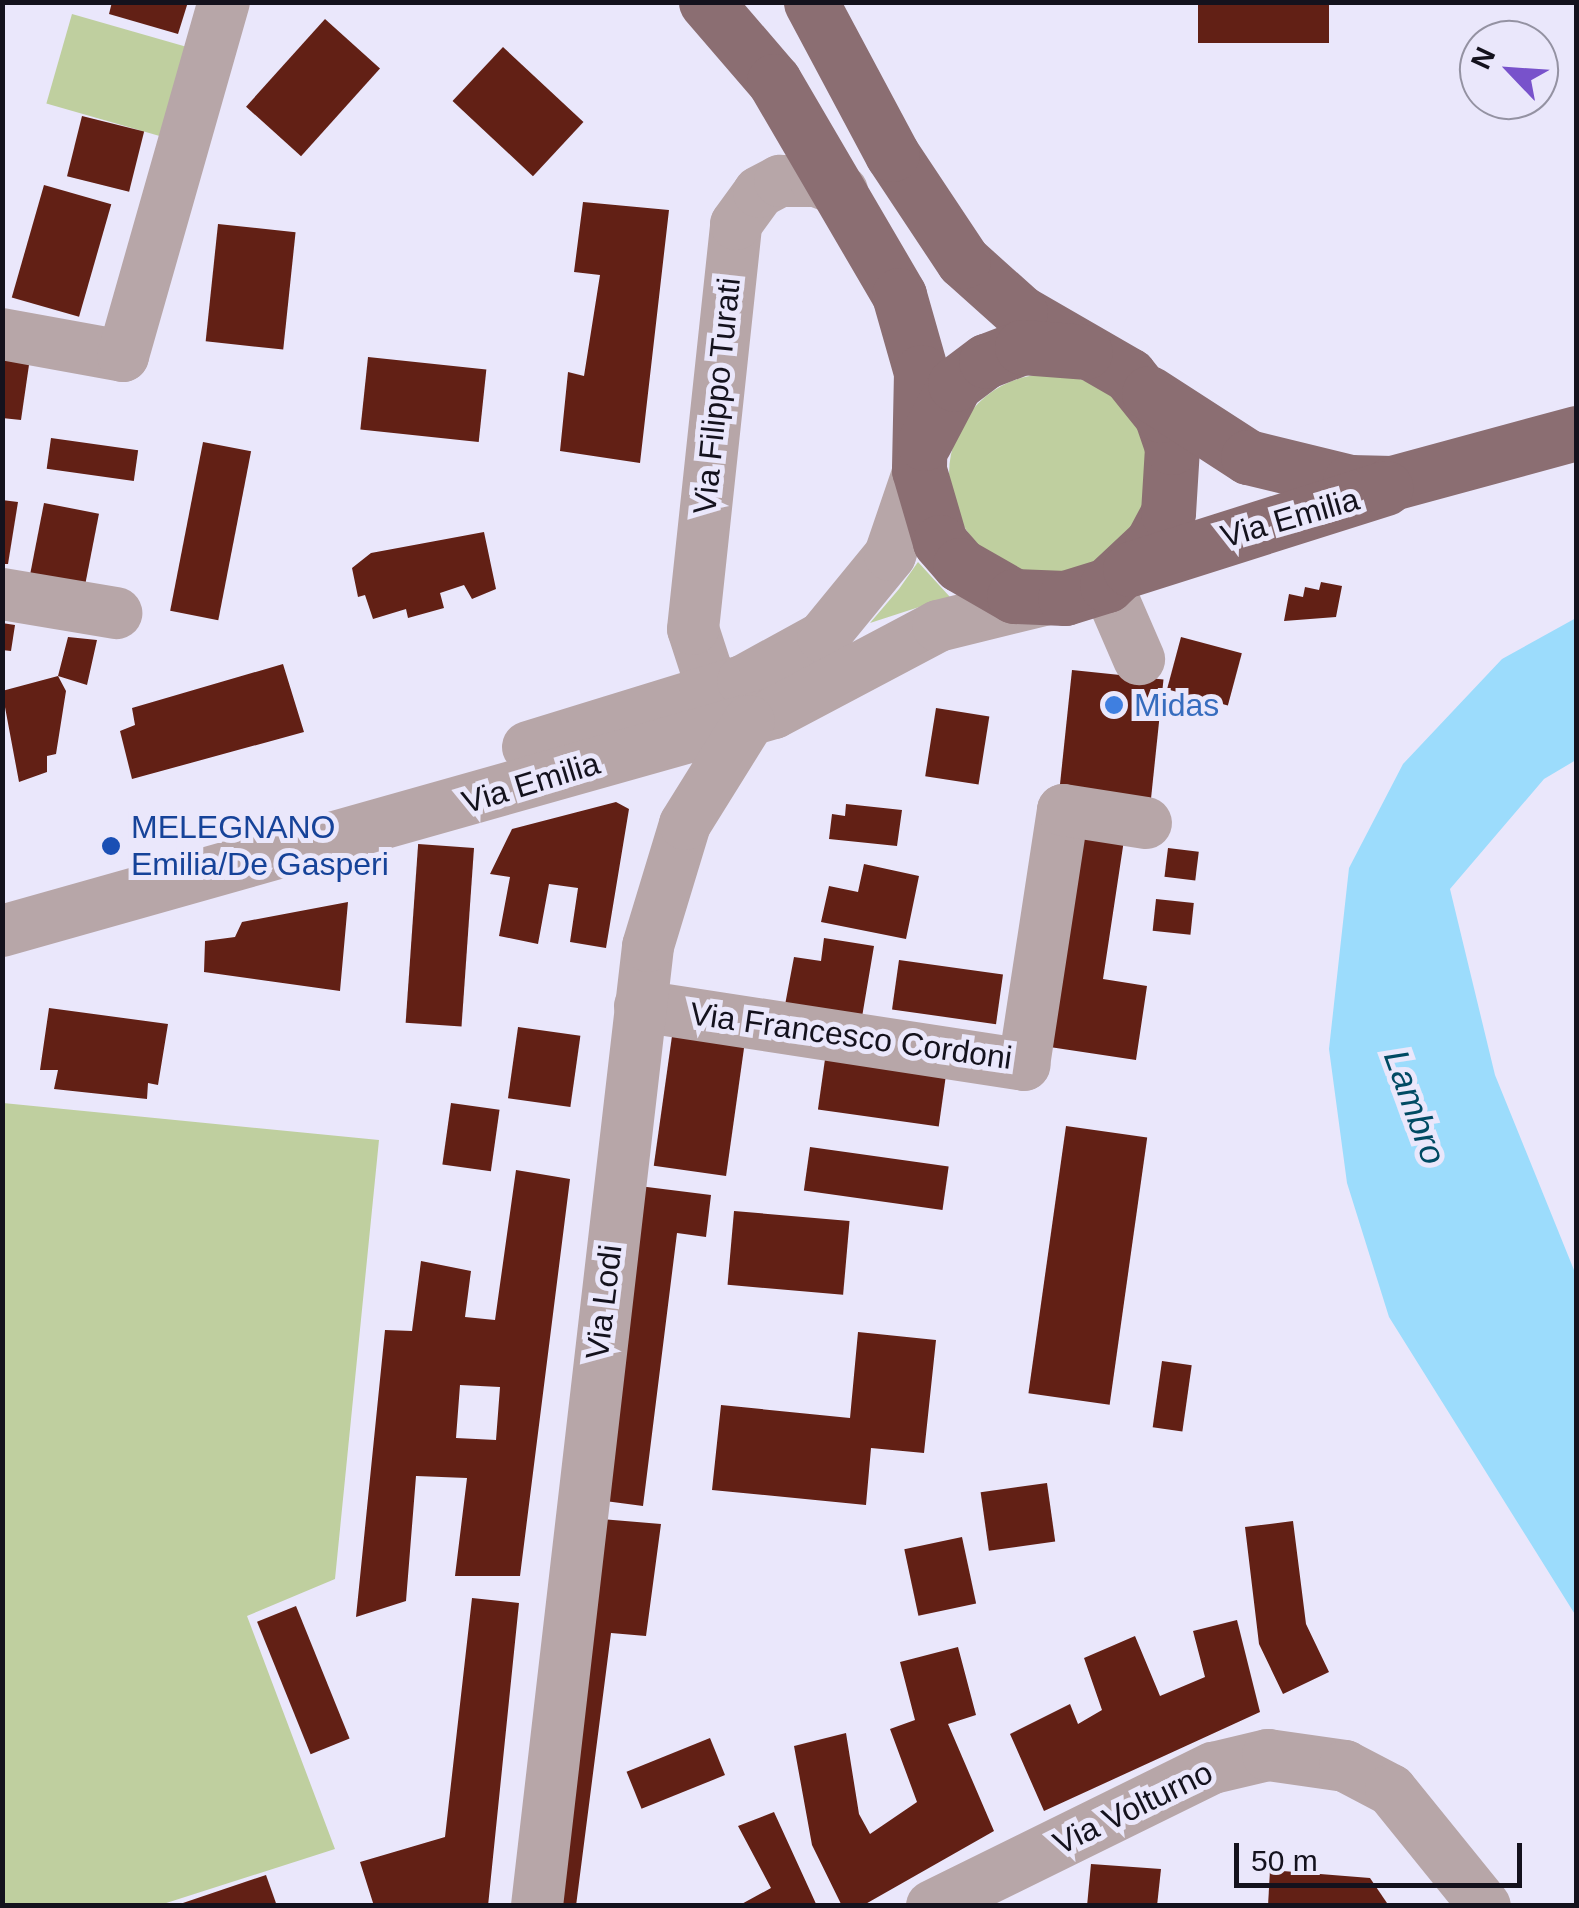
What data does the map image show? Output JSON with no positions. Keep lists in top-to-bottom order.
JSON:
{
  "streets": {
    "main road": ["Via Emilia"],
    "street": [
      "Via Filippo Turati",
      "Via Francesco Cordoni",
      "Via Lodi",
      "Via Volturno"
    ]
  },
  "crossings": [
    ["Via Filippo Turati", "Via Emilia"],
    ["Via Filippo Turati", "Via Lodi"],
    ["Via Emilia", "Via Lodi"],
    ["Via Francesco Cordoni", "Via Lodi"]
  ],
  "water": ["Lambro"],
  "places": ["Midas", "MELEGNANO Emilia/De Gasperi"],
  "scale_bar": "50 m",
  "north": "top left"
}
